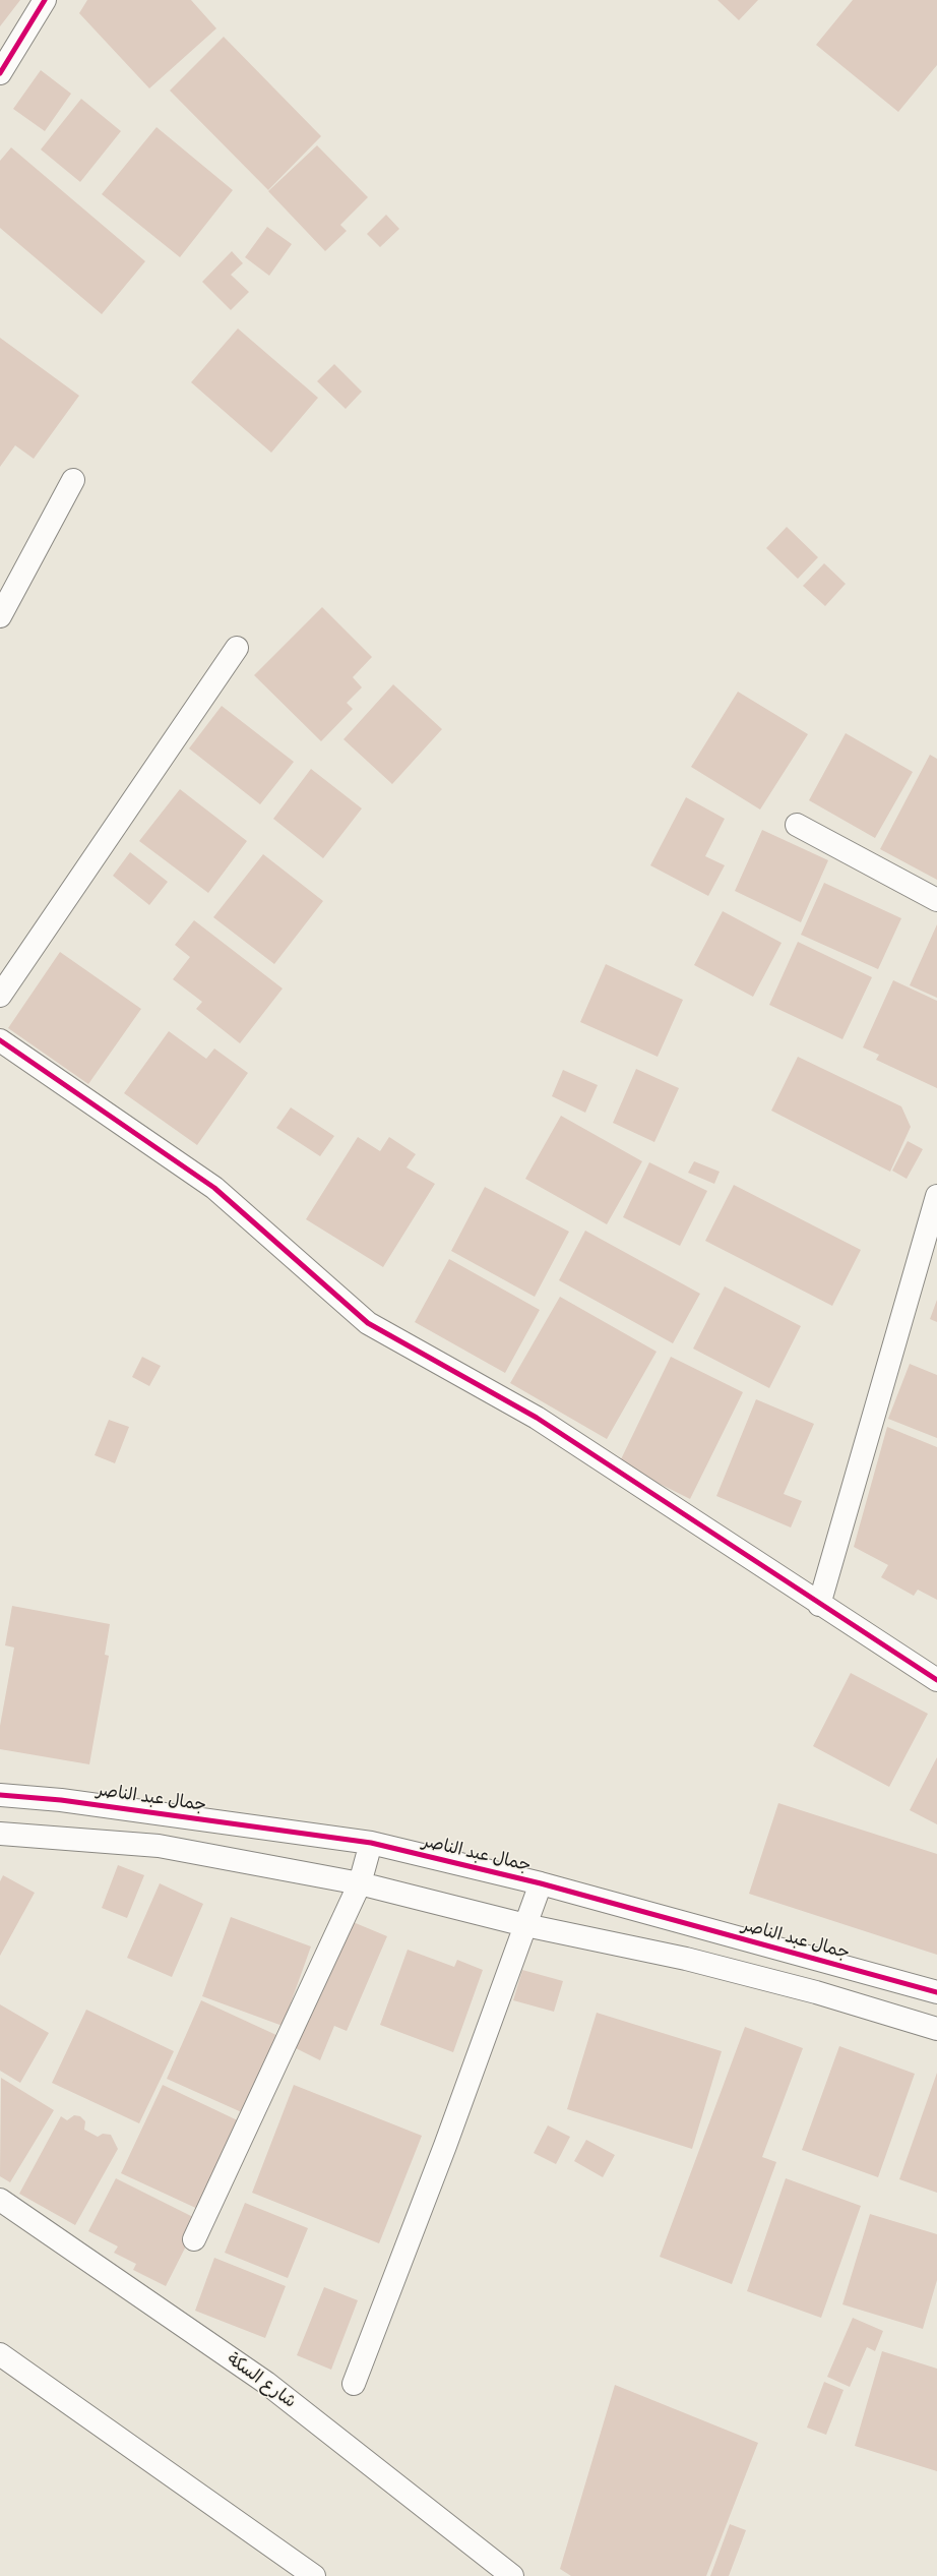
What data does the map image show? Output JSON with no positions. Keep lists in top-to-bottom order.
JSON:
{
  "streets": {
    "street": ["جمال عبد الناصر", "شارع السكة"]
  }
}
